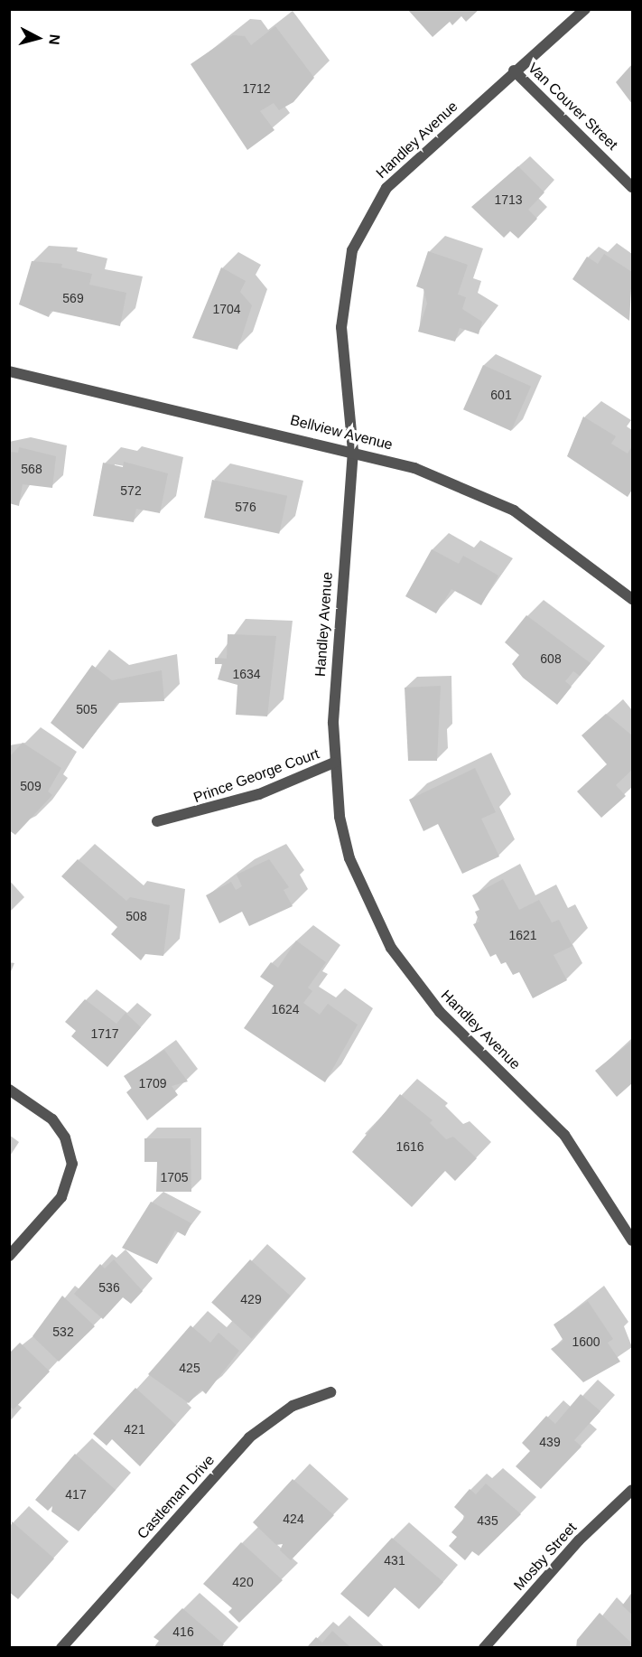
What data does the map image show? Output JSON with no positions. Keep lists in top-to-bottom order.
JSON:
{
  "streets": {
    "street": [
      "Van Couver Street",
      "Handley Avenue",
      "Bellview Avenue",
      "Prince George Court",
      "Castleman Drive",
      "Mosby Street"
    ]
  },
  "crossings": [
    ["Van Couver Street", "Handley Avenue"],
    ["Handley Avenue", "Bellview Avenue"],
    ["Handley Avenue", "Prince George Court"]
  ],
  "house_numbers": [
    "1712",
    "1713",
    "569",
    "1704",
    "601",
    "568",
    "572",
    "576",
    "608",
    "1634",
    "505",
    "509",
    "508",
    "1621",
    "1624",
    "1717",
    "1709",
    "1616",
    "1705",
    "536",
    "429",
    "532",
    "1600",
    "425",
    "421",
    "439",
    "417",
    "424",
    "435",
    "431",
    "420",
    "416"
  ],
  "north": "right"
}
